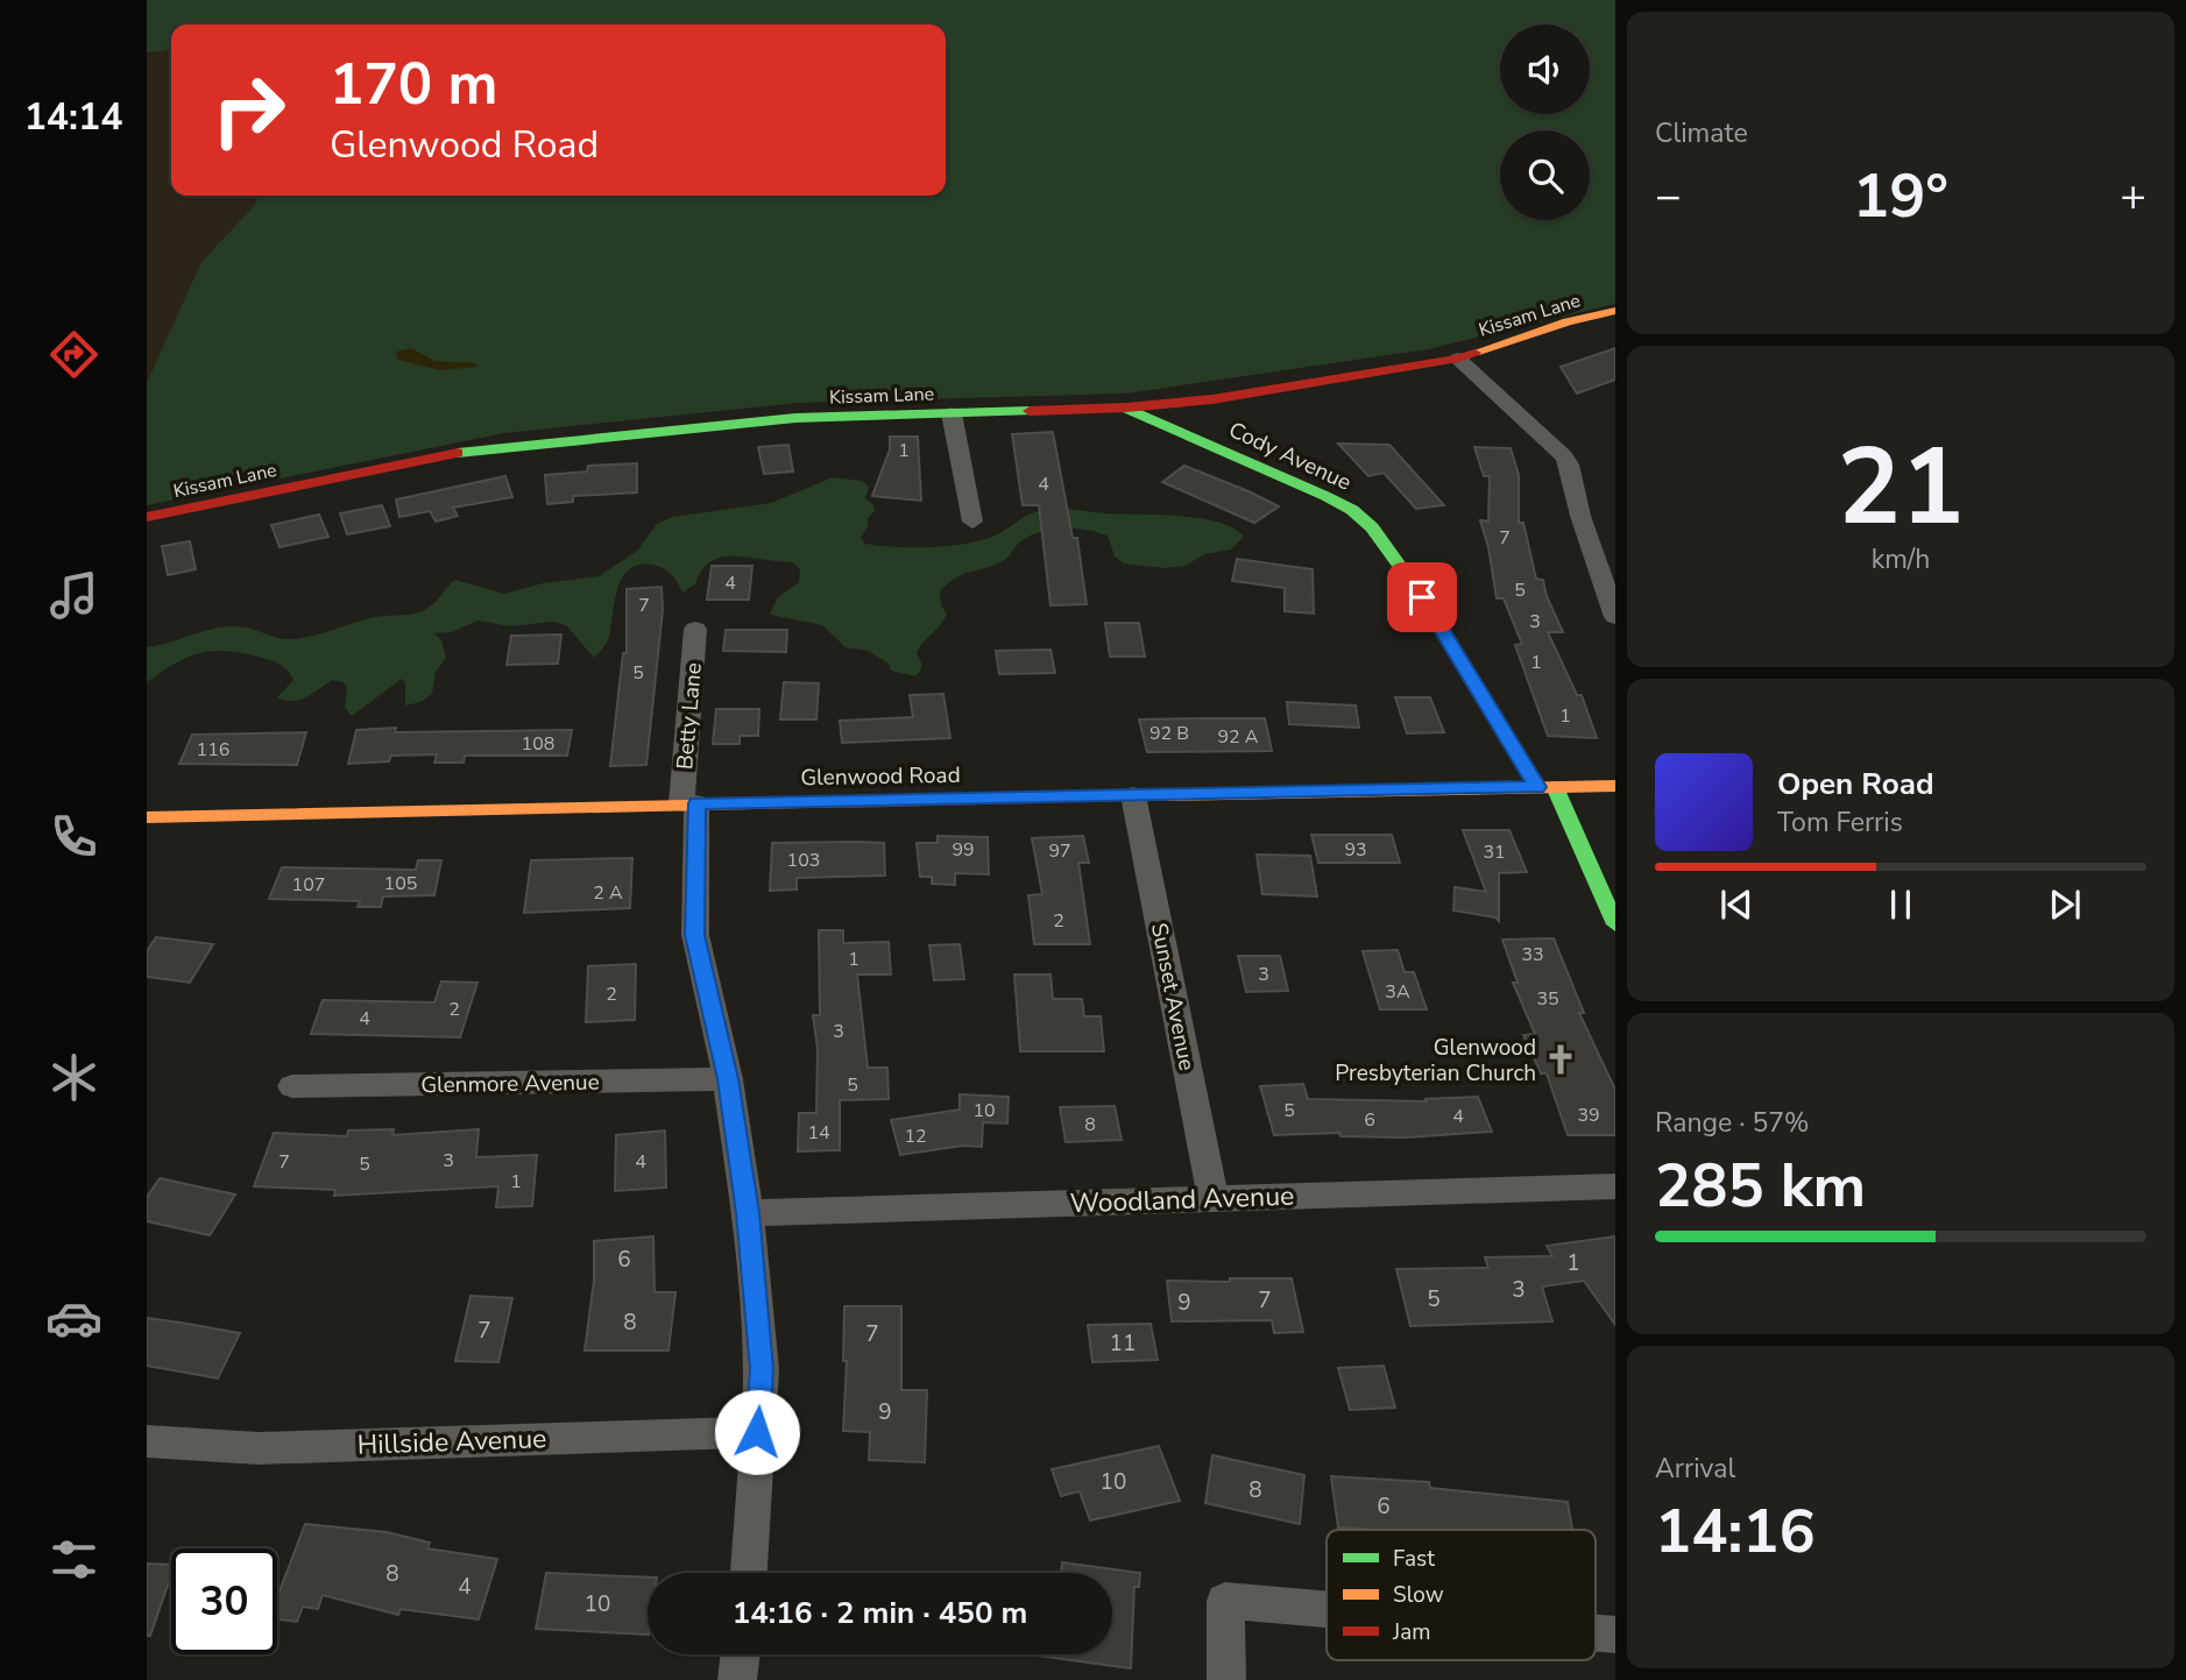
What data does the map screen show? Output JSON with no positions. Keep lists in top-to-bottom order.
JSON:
{
  "streets": {
    "street": [
      "Kissam Lane",
      "Cody Avenue",
      "Betty Lane",
      "Glenwood Road",
      "Sunset Avenue",
      "Glenmore Avenue",
      "Woodland Avenue",
      "Hillside Avenue"
    ]
  },
  "crossings": [
    ["Kissam Lane", "Cody Avenue"],
    ["Cody Avenue", "Glenwood Road"],
    ["Betty Lane", "Glenwood Road"],
    ["Betty Lane", "Glenmore Avenue"],
    ["Betty Lane", "Woodland Avenue"],
    ["Betty Lane", "Hillside Avenue"],
    ["Glenwood Road", "Sunset Avenue"],
    ["Sunset Avenue", "Woodland Avenue"]
  ],
  "places": {
    "church": ["Glenwood Presbyterian Church"]
  },
  "house_numbers": [
    "1",
    "4",
    "7",
    "4",
    "5",
    "7",
    "3",
    "1",
    "5",
    "1",
    "92 B",
    "92 A",
    "108",
    "116",
    "99",
    "93",
    "97",
    "31",
    "103",
    "105",
    "107",
    "2 A",
    "2",
    "33",
    "1",
    "3",
    "3A",
    "2",
    "35",
    "2",
    "4",
    "3",
    "5",
    "10",
    "5",
    "39",
    "4",
    "6",
    "8",
    "14",
    "12",
    "3",
    "7",
    "4",
    "5",
    "1",
    "6",
    "1",
    "3",
    "5",
    "7",
    "9",
    "8",
    "7",
    "7",
    "11",
    "9",
    "10",
    "8",
    "6",
    "8",
    "4",
    "10"
  ],
  "legend": ["Fast", "Slow", "Jam"],
  "page": {
    "tabs": "14:14",
    "tile": [
      "Climate",
      ["21", "km/h"],
      ["Range · 57%", "285 km"],
      ["Arrival", "14:16"]
    ],
    "turn": ["170 m", "Glenwood Road"],
    "heat": ["−", "19°", "+"],
    "song": ["Open Road", "Tom Ferris"],
    "limit": "30",
    "trip": "14:16 · 2 min · 450 m"
  }
}
